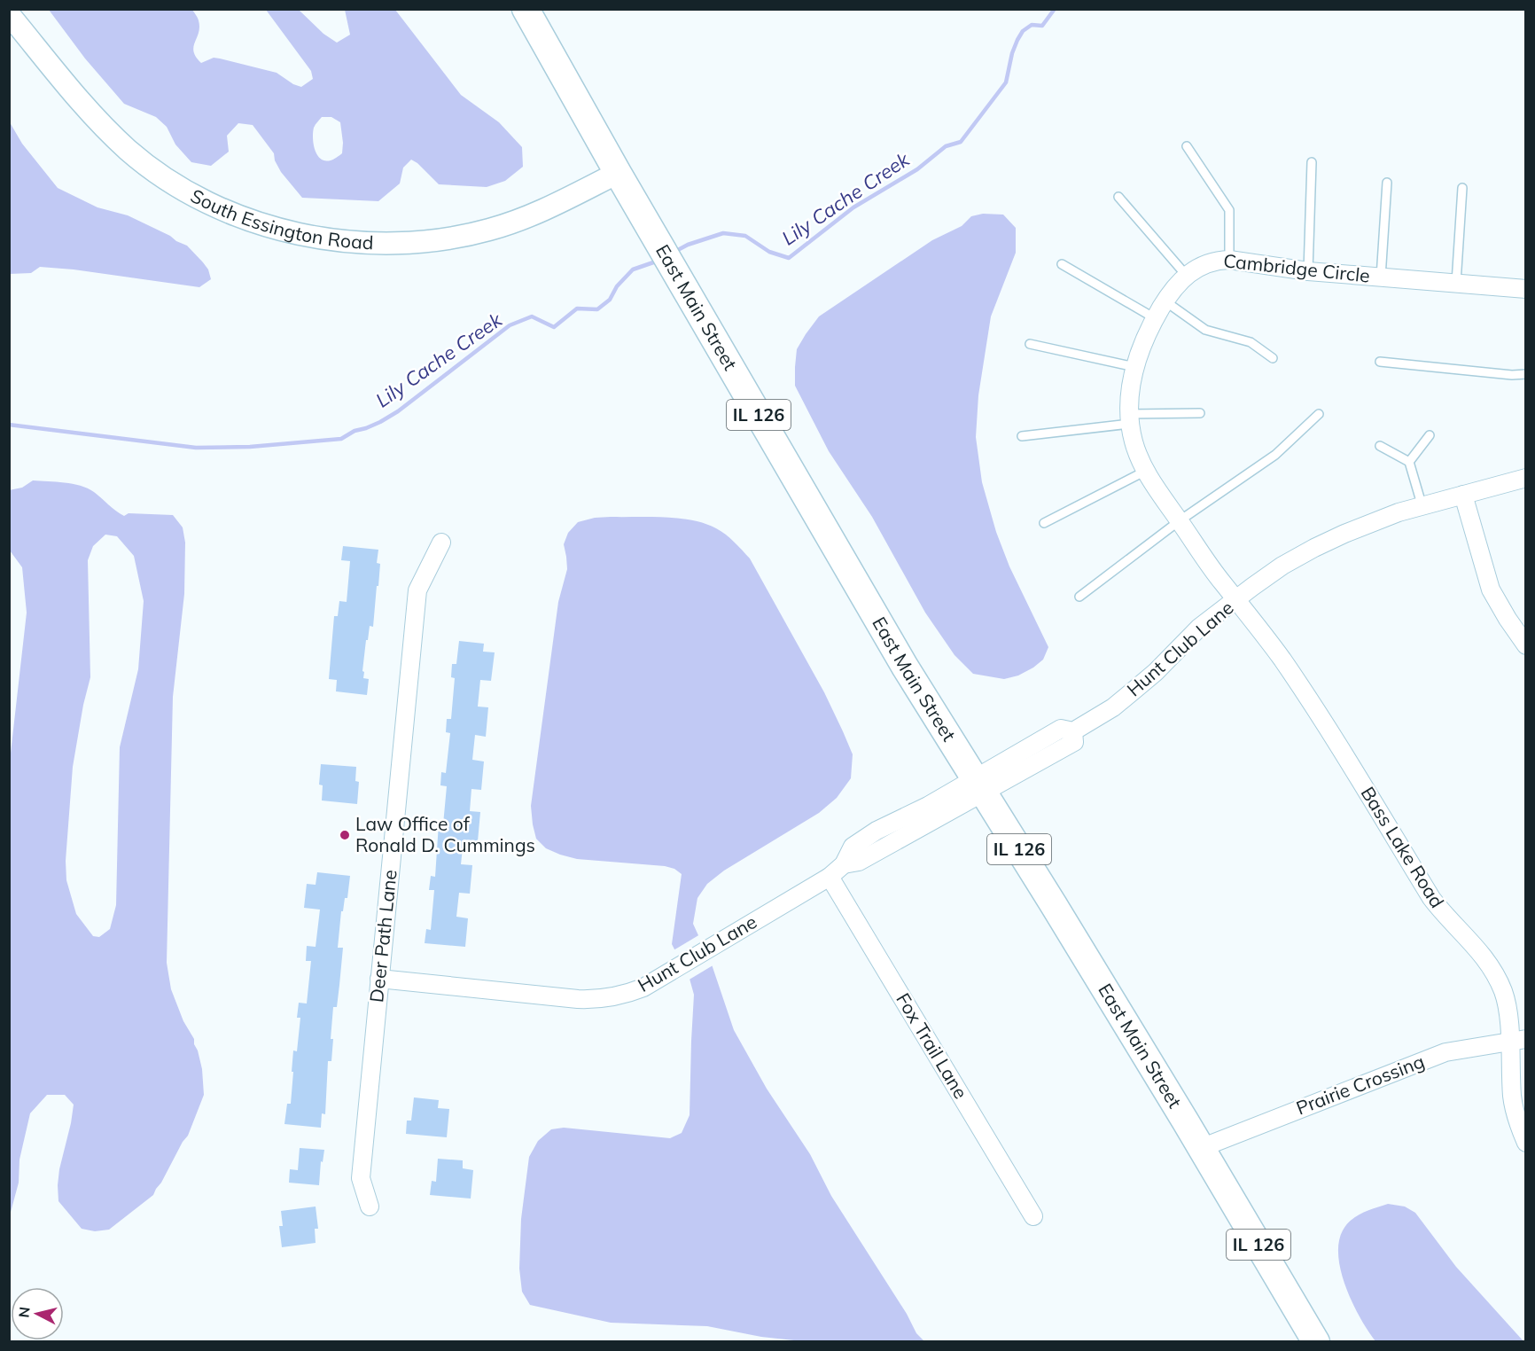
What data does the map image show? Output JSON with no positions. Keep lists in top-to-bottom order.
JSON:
{
  "streets": {
    "main road": ["East Main Street", "IL 126"],
    "street": [
      "South Essington Road",
      "Cambridge Circle",
      "Hunt Club Lane",
      "Bass Lake Road",
      "Deer Path Lane",
      "Fox Trail Lane",
      "Prairie Crossing"
    ]
  },
  "crossings": [
    ["South Essington Road", "East Main Street"],
    ["Cambridge Circle", "Hunt Club Lane"],
    ["Cambridge Circle", "Bass Lake Road"],
    ["East Main Street", "Hunt Club Lane"],
    ["East Main Street", "Prairie Crossing"],
    ["Hunt Club Lane", "Bass Lake Road"],
    ["Hunt Club Lane", "Deer Path Lane"],
    ["Hunt Club Lane", "Fox Trail Lane"],
    ["Bass Lake Road", "Prairie Crossing"]
  ],
  "water": ["Lily Cache Creek"],
  "places": ["Law Office of Ronald D. Cummings"],
  "north": "left"
}
